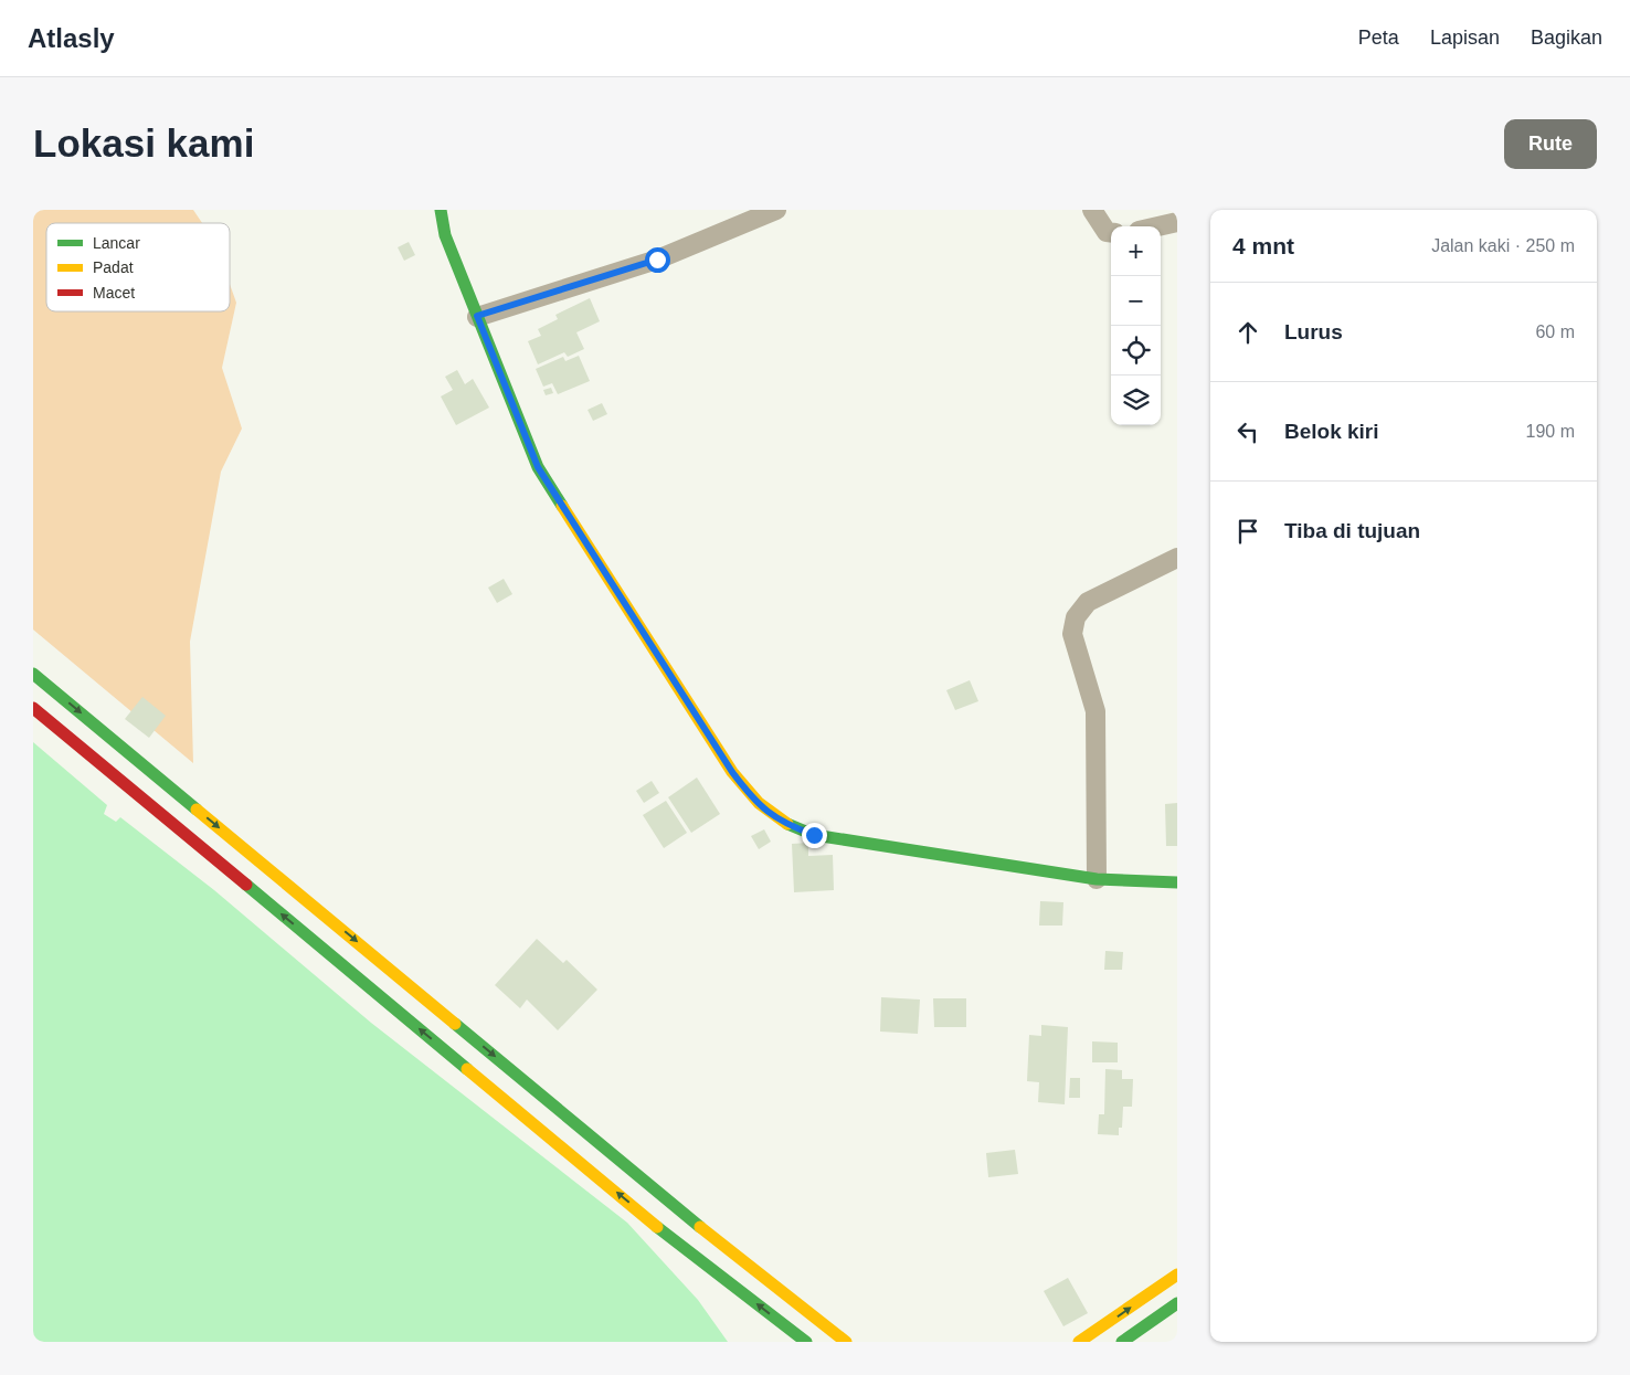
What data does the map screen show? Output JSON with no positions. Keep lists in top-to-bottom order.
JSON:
{
  "legend": ["Lancar", "Padat", "Macet"],
  "page": {
    "header": "Atlasly",
    "nav": ["Peta", "Lapisan", "Bagikan"],
    "buttons": "Rute",
    "title": "Lokasi kami",
    "heading": ["4 mnt", "Jalan kaki · 250 m"],
    "map_buttons": ["+", "−"],
    "list": [
      ["Lurus", "60 m"],
      ["Belok kiri", "190 m"],
      "Tiba di tujuan"
    ]
  }
}
